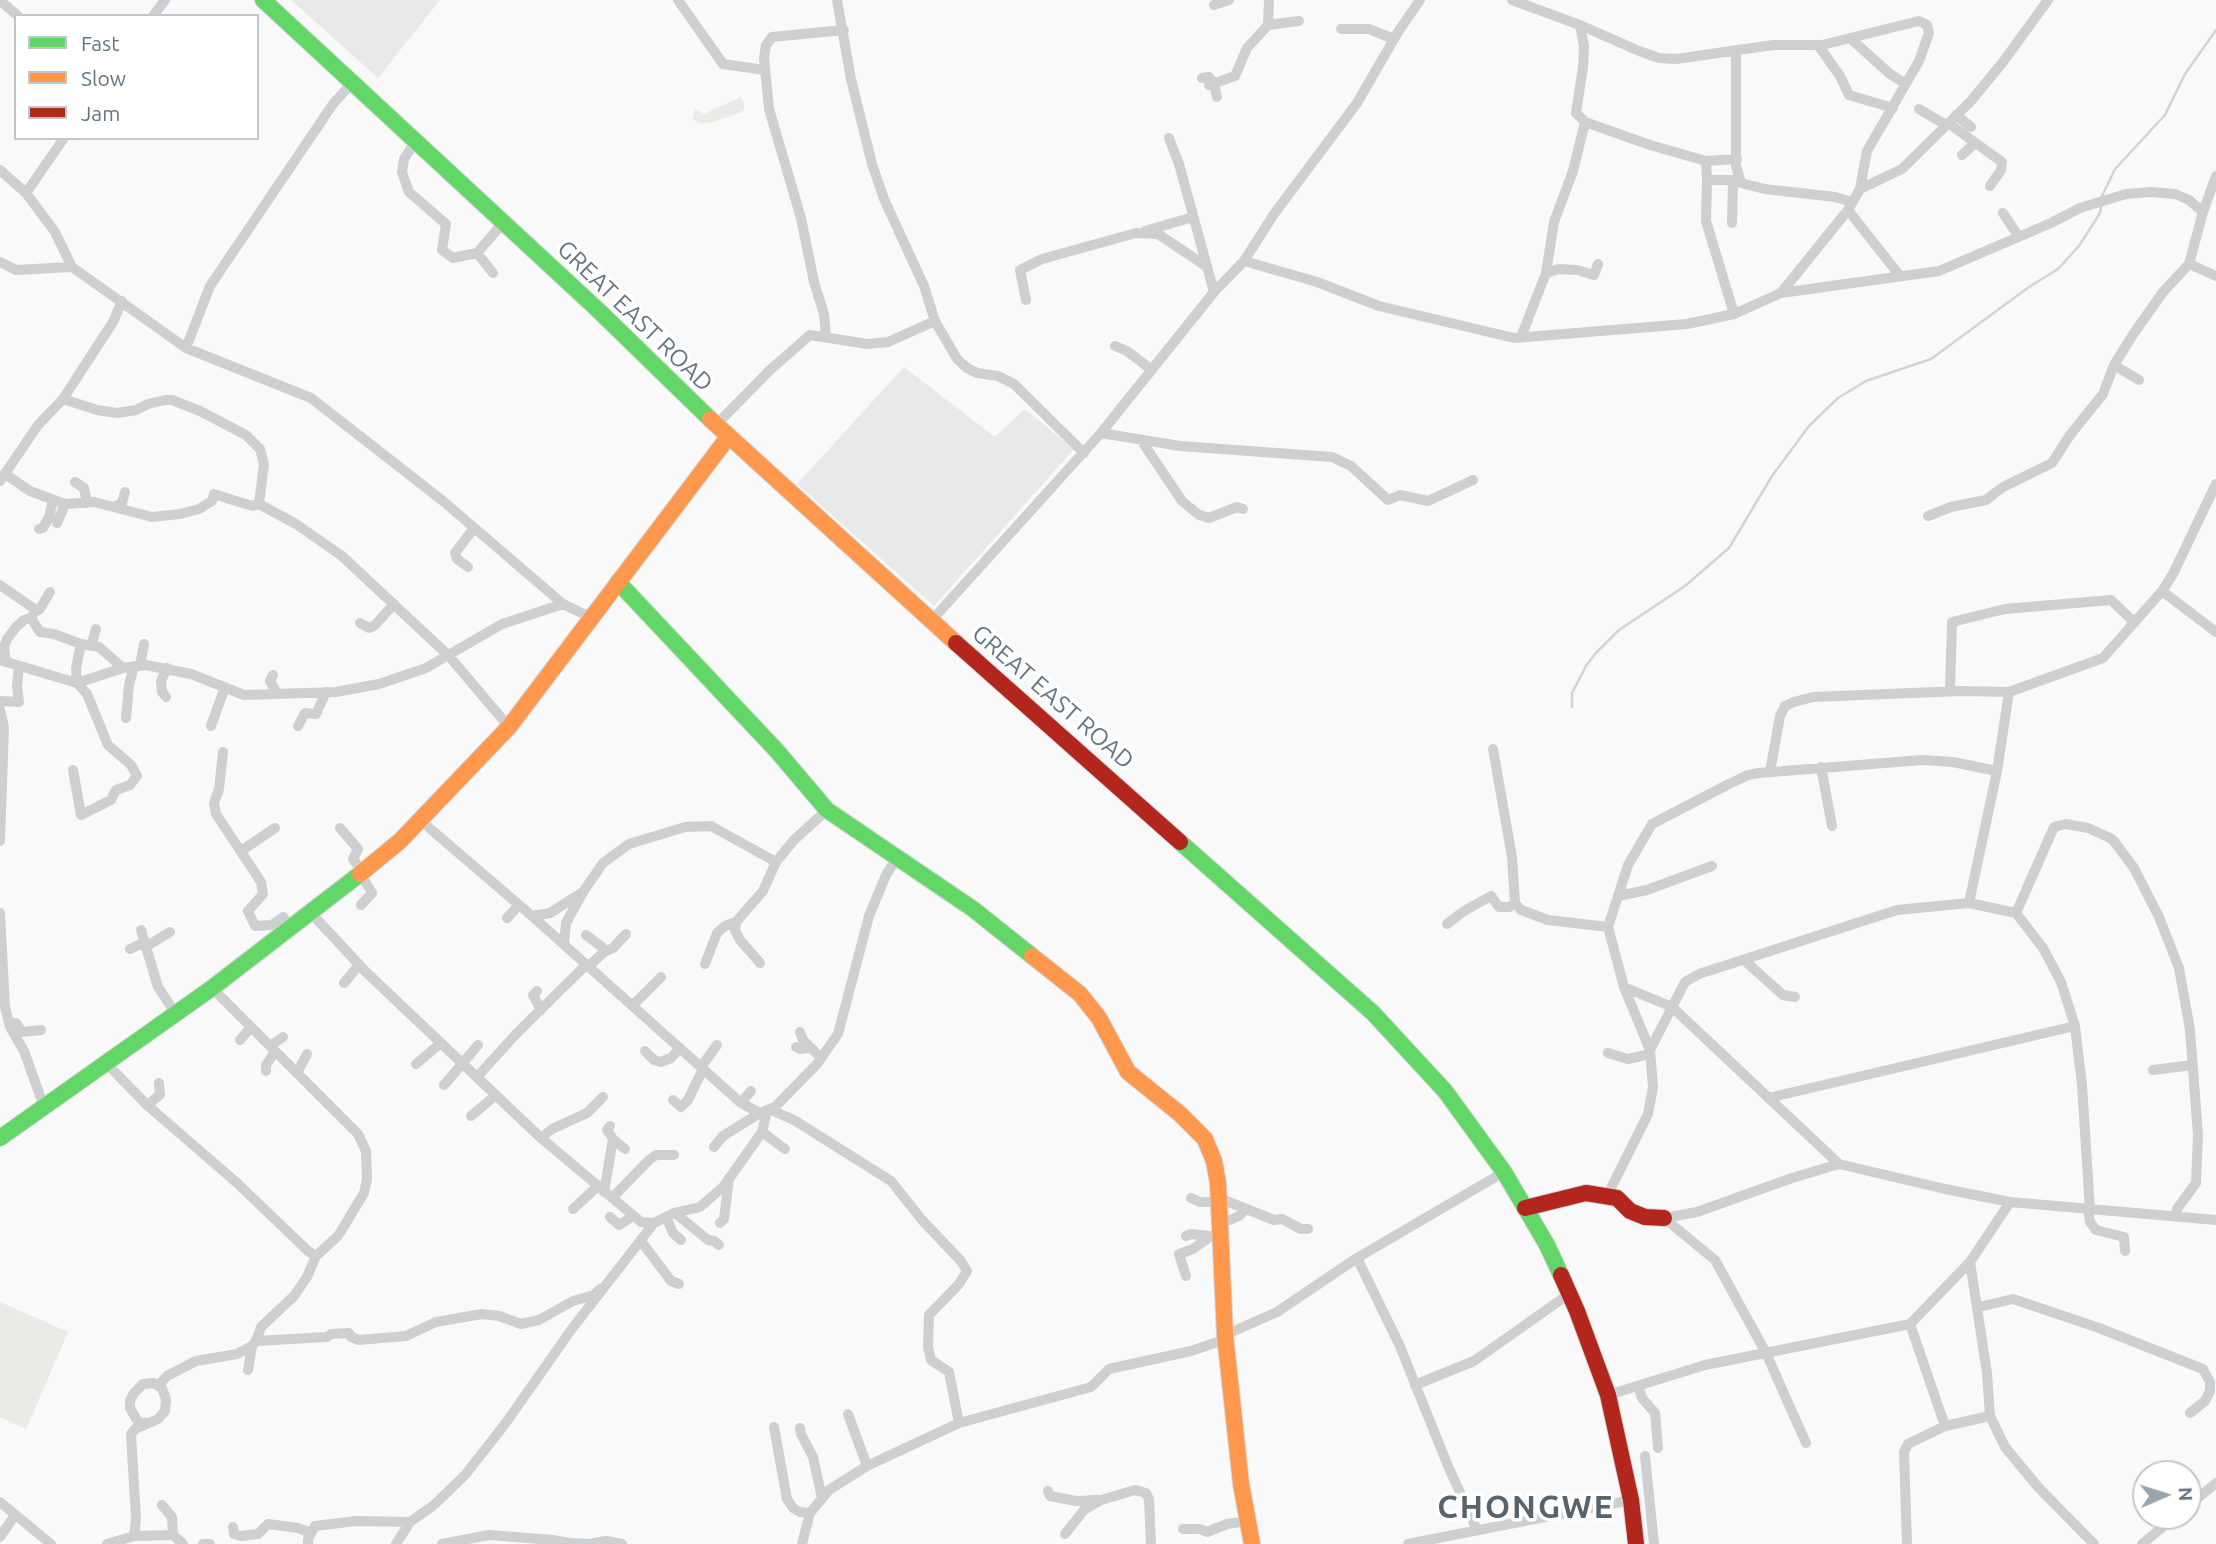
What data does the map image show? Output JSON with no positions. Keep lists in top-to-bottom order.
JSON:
{
  "streets": {
    "main road": ["GREAT EAST ROAD"]
  },
  "districts": ["CHONGWE"],
  "legend": ["Fast", "Slow", "Jam"],
  "north": "right"
}
